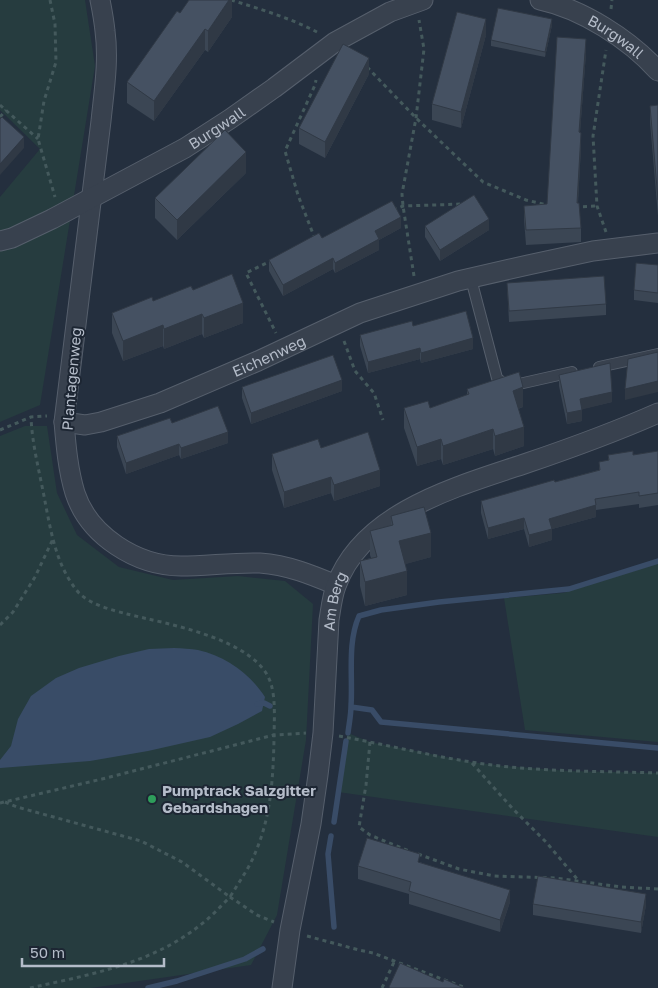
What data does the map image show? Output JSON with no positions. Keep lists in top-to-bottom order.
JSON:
{
  "streets": {
    "street": [
      "Burgwall",
      "Eichenweg",
      "Plantagenweg",
      "Am Berg"
    ]
  },
  "crossings": [
    ["Burgwall", "Plantagenweg"],
    ["Eichenweg", "Plantagenweg"],
    ["Plantagenweg", "Am Berg"]
  ],
  "places": ["Pumptrack Salzgitter Gebardshagen"],
  "scale_bar": "50 m"
}
